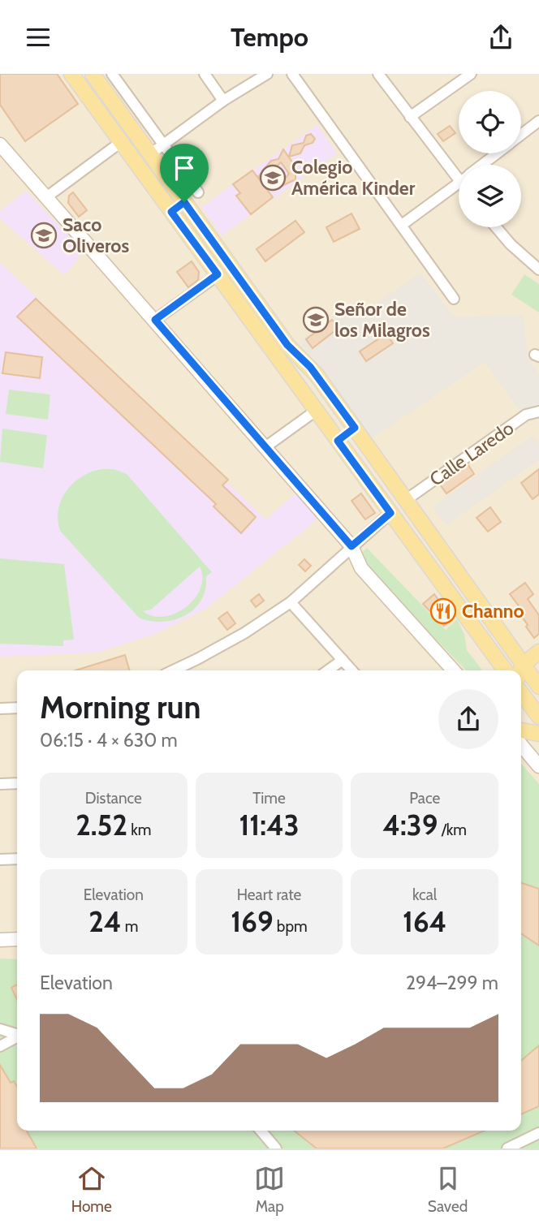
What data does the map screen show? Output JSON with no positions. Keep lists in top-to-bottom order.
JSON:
{
  "streets": {
    "street": ["Calle Laredo"]
  },
  "places": {
    "school or university": ["Colegio América Kinder", "Saco Oliveros", "Señor de los Milagros"],
    "restaurant": ["Channo"]
  },
  "page": {
    "header": "Tempo",
    "heading": ["Morning run", "06:15 · 4 × 630 m"],
    "stats": [
      ["Distance", "2.52 km"],
      ["Time", "11:43"],
      ["Pace", "4:39 /km"],
      ["Elevation", "24 m"],
      ["Heart rate", "169 bpm"],
      ["kcal", "164"]
    ],
    "chart": ["Elevation", "294–299 m"],
    "tabs": ["Home", "Map", "Saved"]
  }
}
